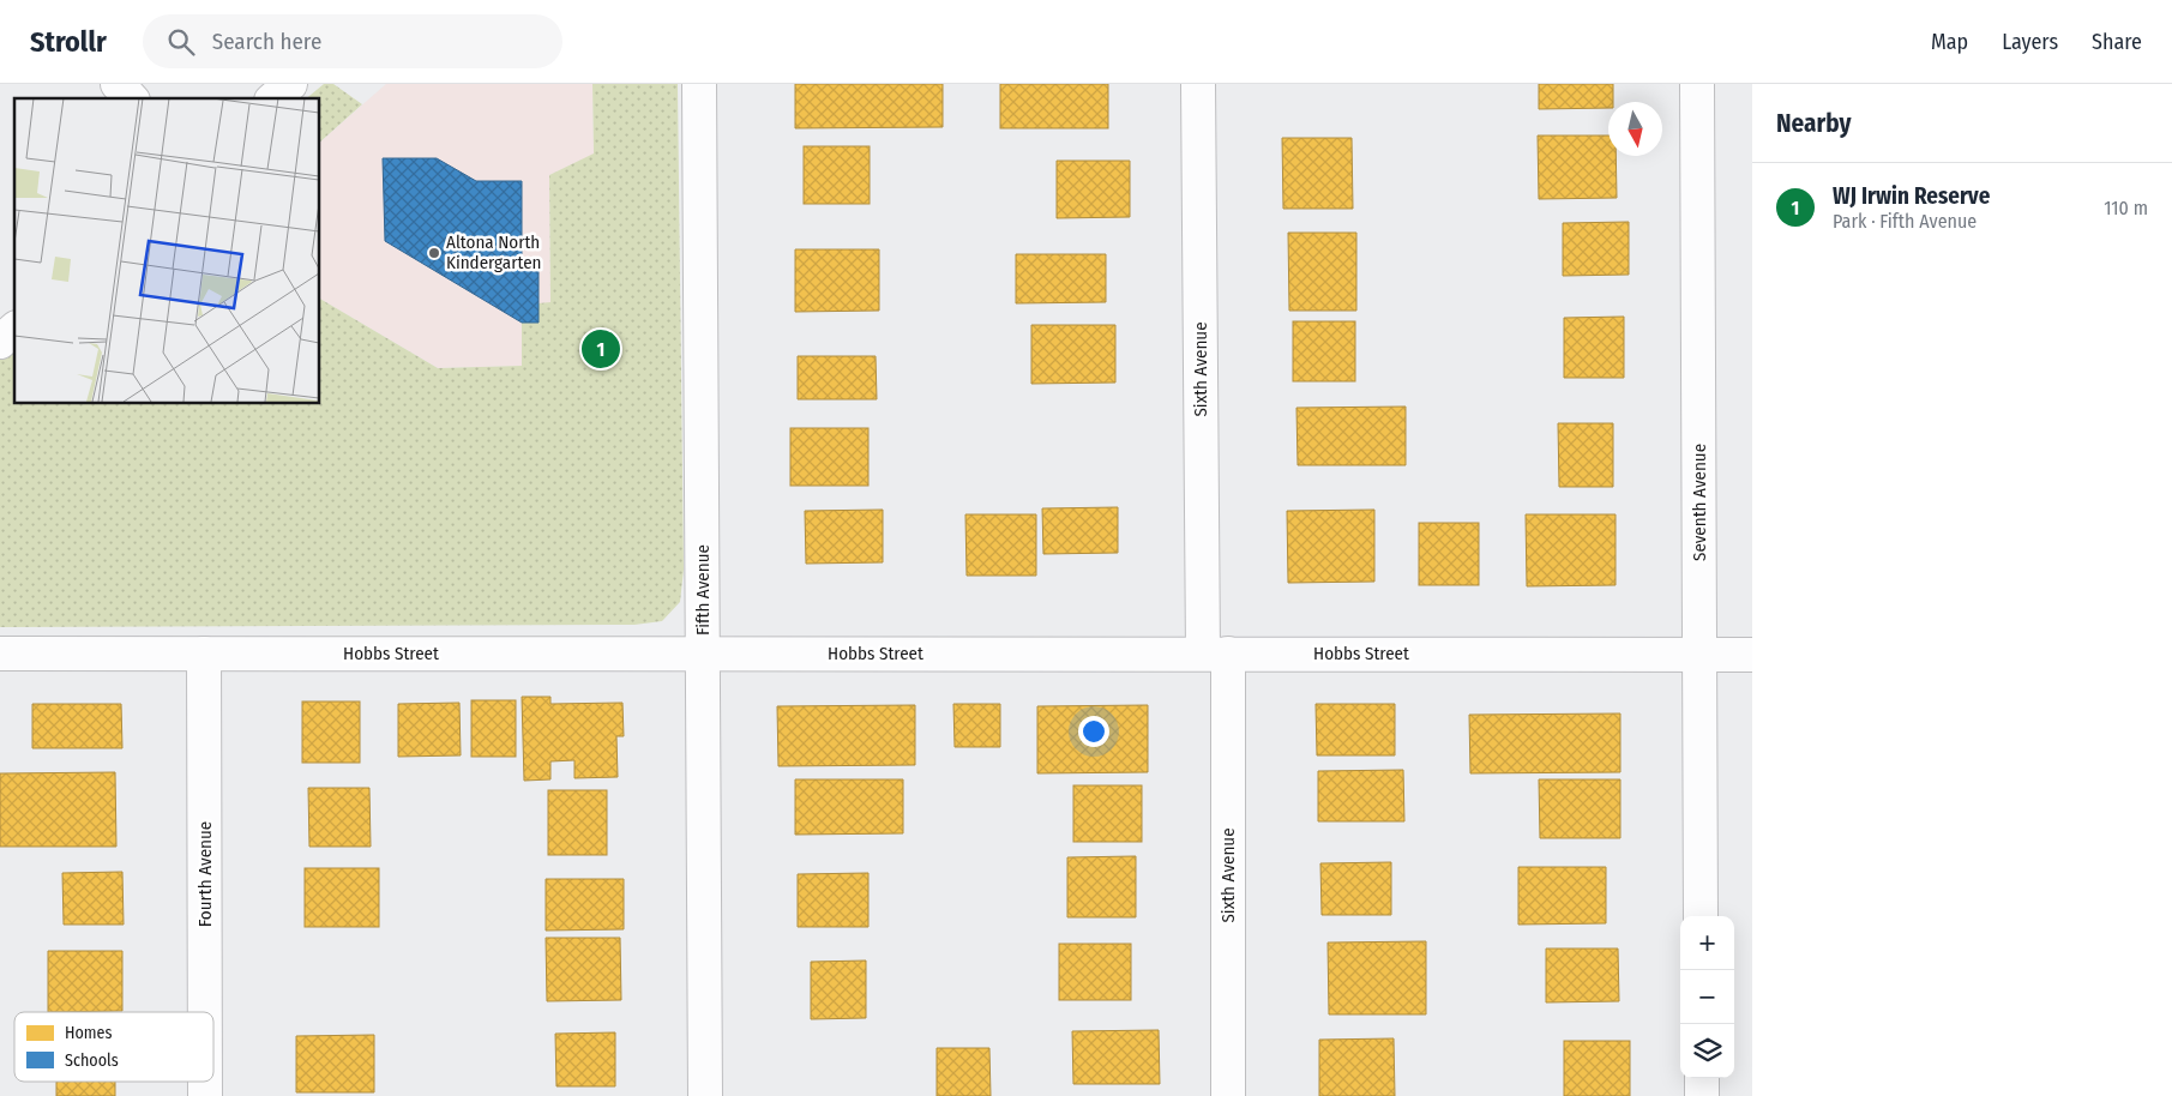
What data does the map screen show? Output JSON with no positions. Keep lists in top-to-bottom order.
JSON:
{
  "streets": {
    "street": [
      "Sixth Avenue",
      "Seventh Avenue",
      "Fifth Avenue",
      "Hobbs Street",
      "Fourth Avenue"
    ]
  },
  "crossings": [
    ["Sixth Avenue", "Hobbs Street"],
    ["Seventh Avenue", "Hobbs Street"],
    ["Fifth Avenue", "Hobbs Street"],
    ["Hobbs Street", "Fourth Avenue"]
  ],
  "places": ["Altona North Kindergarten"],
  "legend": ["Homes", "Schools"],
  "north": "bottom",
  "page": {
    "header": "Strollr",
    "search": "Search here",
    "nav": ["Map", "Layers", "Share"],
    "heading": "Nearby",
    "list": [
      {
        "mark": "1",
        "name": "WJ Irwin Reserve",
        "note": "Park · Fifth Avenue",
        "value": "110 m"
      }
    ],
    "pins": "1",
    "map_buttons": ["+", "−"]
  }
}
